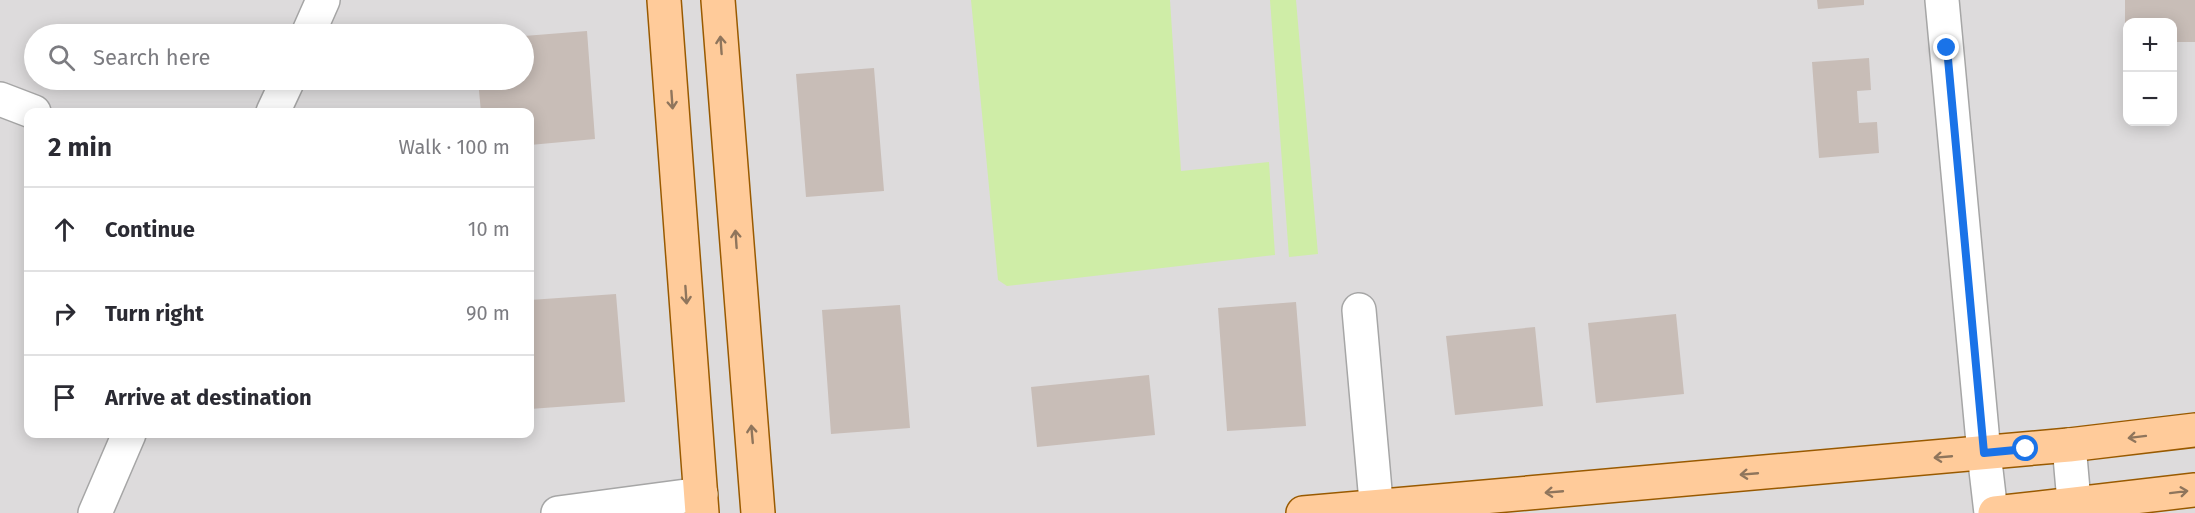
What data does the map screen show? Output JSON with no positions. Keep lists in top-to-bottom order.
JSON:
{
  "page": {
    "map_buttons": ["+", "−"],
    "search": "Search here",
    "heading": ["2 min", "Walk · 100 m"],
    "list": [
      ["Continue", "10 m"],
      ["Turn right", "90 m"],
      "Arrive at destination"
    ]
  }
}
